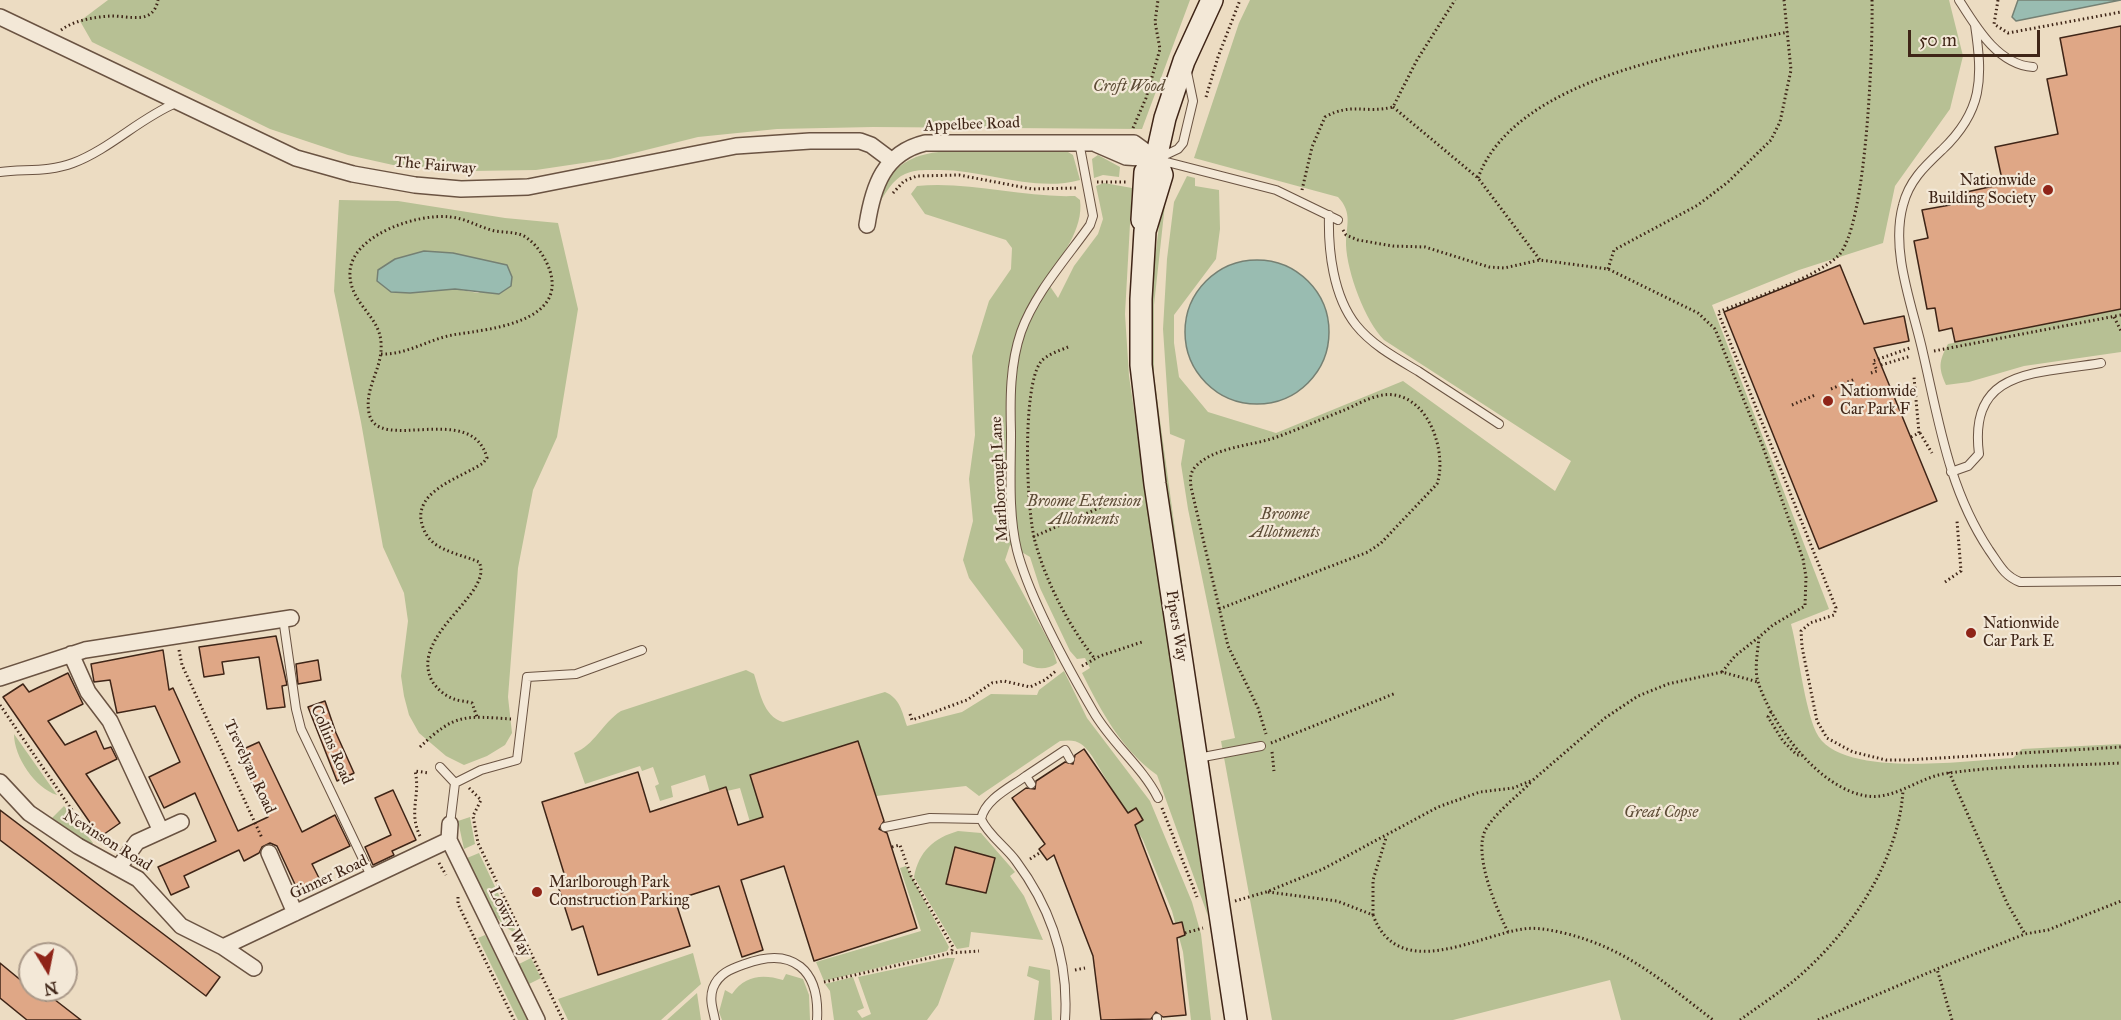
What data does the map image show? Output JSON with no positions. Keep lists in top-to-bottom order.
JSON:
{
  "streets": {
    "main road": ["Pipers Way"],
    "street": [
      "Appelbee Road",
      "The Fairway",
      "Collins Road",
      "Nevinson Road",
      "Ginner Road",
      "Lowry Way"
    ],
    "lane": ["Marlborough Lane"],
    "path": ["Trevelyan Road"]
  },
  "crossings": [
    ["Appelbee Road", "The Fairway"],
    ["Appelbee Road", "Marlborough Lane"],
    ["Collins Road", "Trevelyan Road"],
    ["Collins Road", "Ginner Road"],
    ["Nevinson Road", "Ginner Road"],
    ["Ginner Road", "Lowry Way"]
  ],
  "parks": [
    "Croft Wood",
    "Broome Extension Allotments",
    "Broome Allotments",
    "Great Copse"
  ],
  "places": [
    "Nationwide Building Society",
    "Nationwide Car Park F",
    "Nationwide Car Park E",
    "Marlborough Park Construction Parking"
  ],
  "scale_bar": "50 m",
  "north": "bottom"
}
